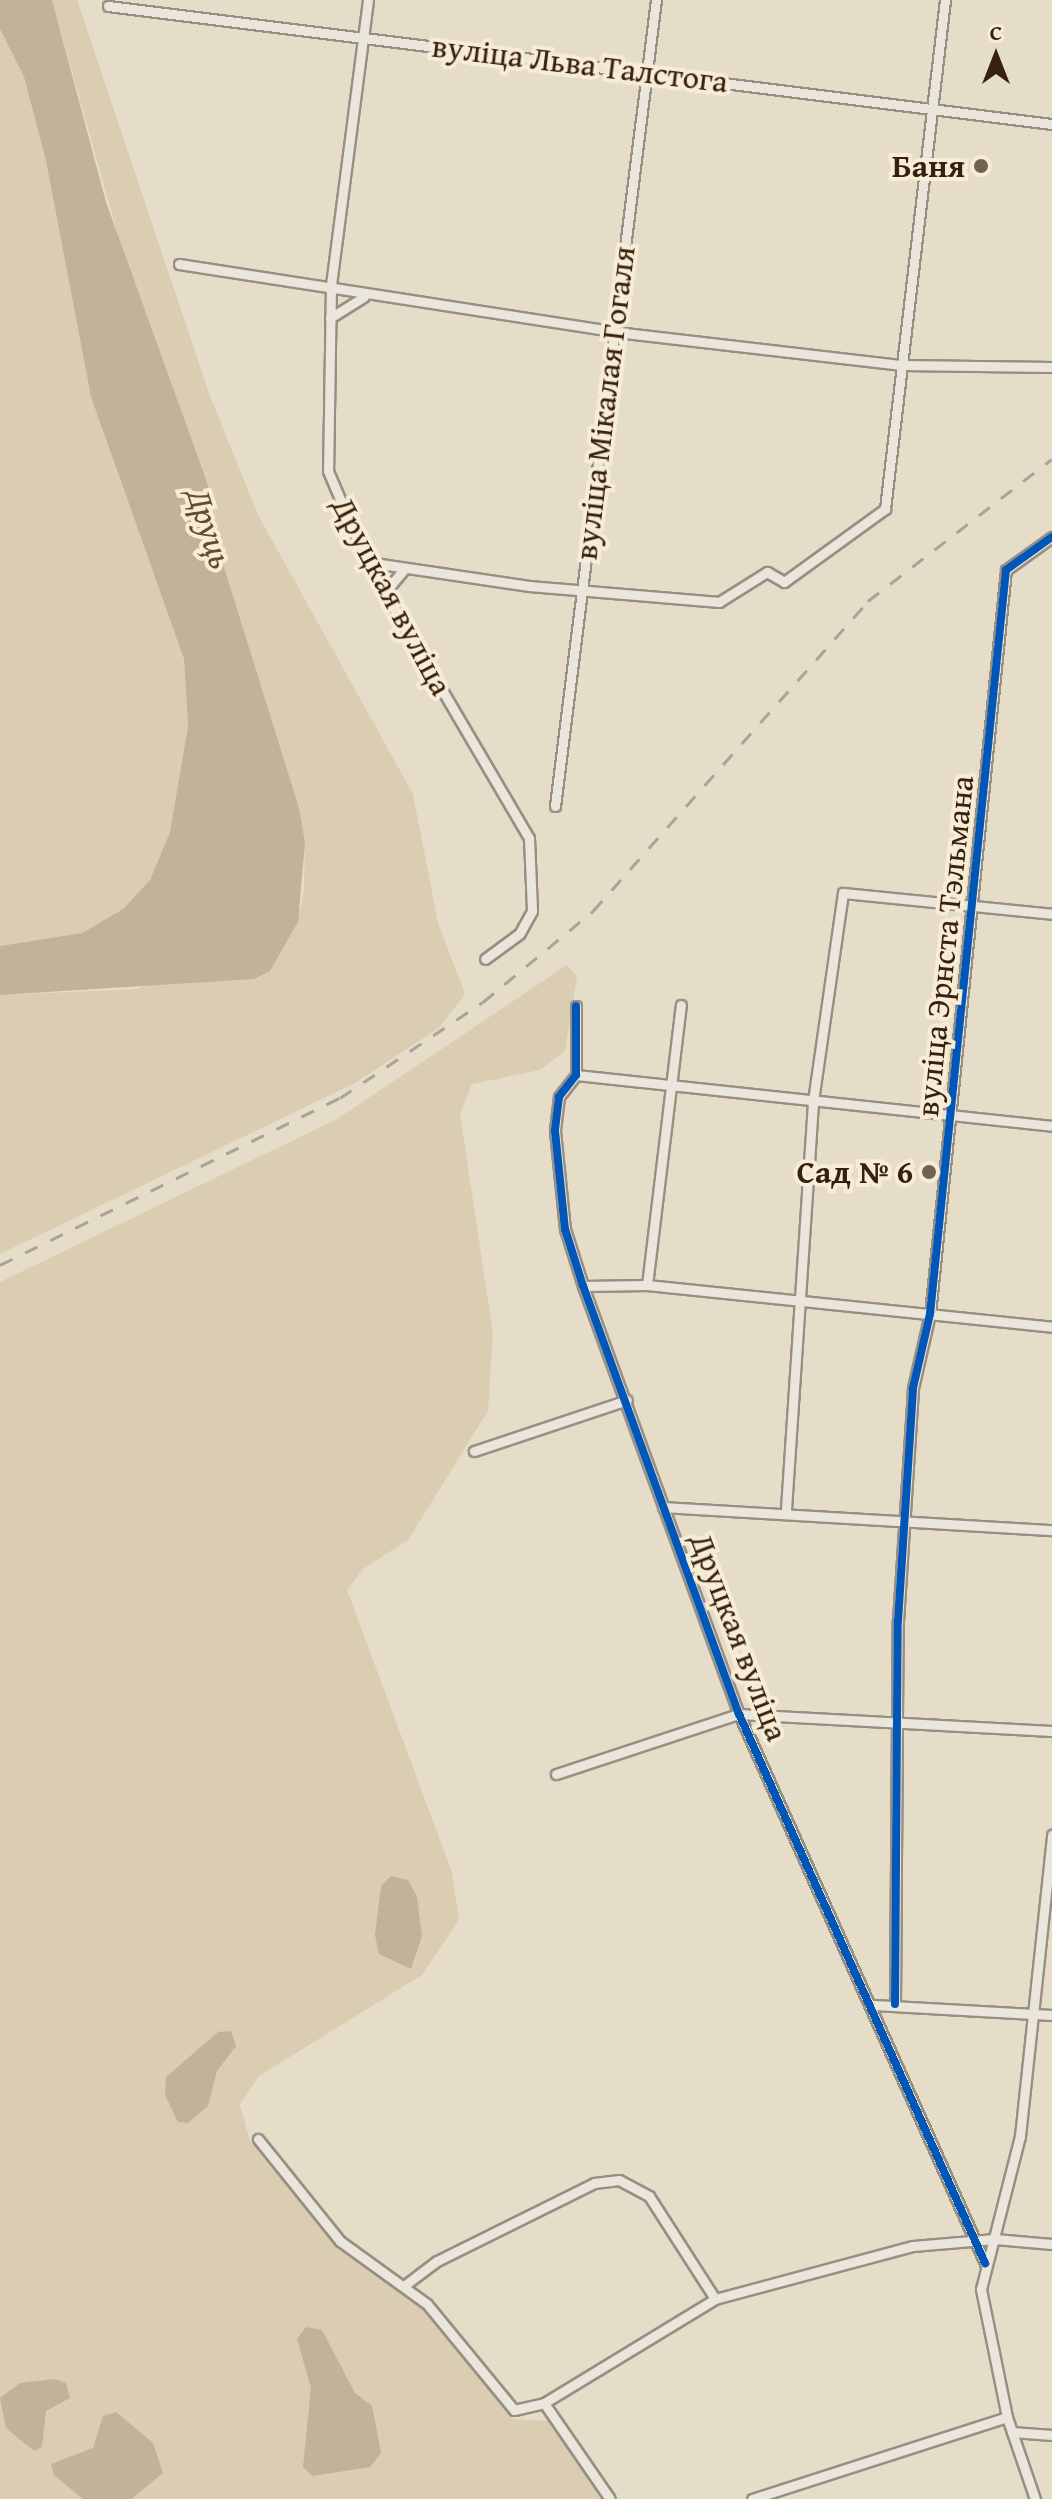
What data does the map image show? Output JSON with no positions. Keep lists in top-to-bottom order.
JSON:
{
  "streets": {
    "street": [
      "вуліца Льва Талстога",
      "вуліца Мікалая Гогаля",
      "Друцкая вуліца",
      "вуліца Эрнста Тэльмана"
    ]
  },
  "crossings": [
    ["вуліца Льва Талстога", "вуліца Мікалая Гогаля"],
    ["вуліца Льва Талстога", "Друцкая вуліца"]
  ],
  "water": ["Друць"],
  "places": ["Баня", "Сад № 6"],
  "north": "top"
}
